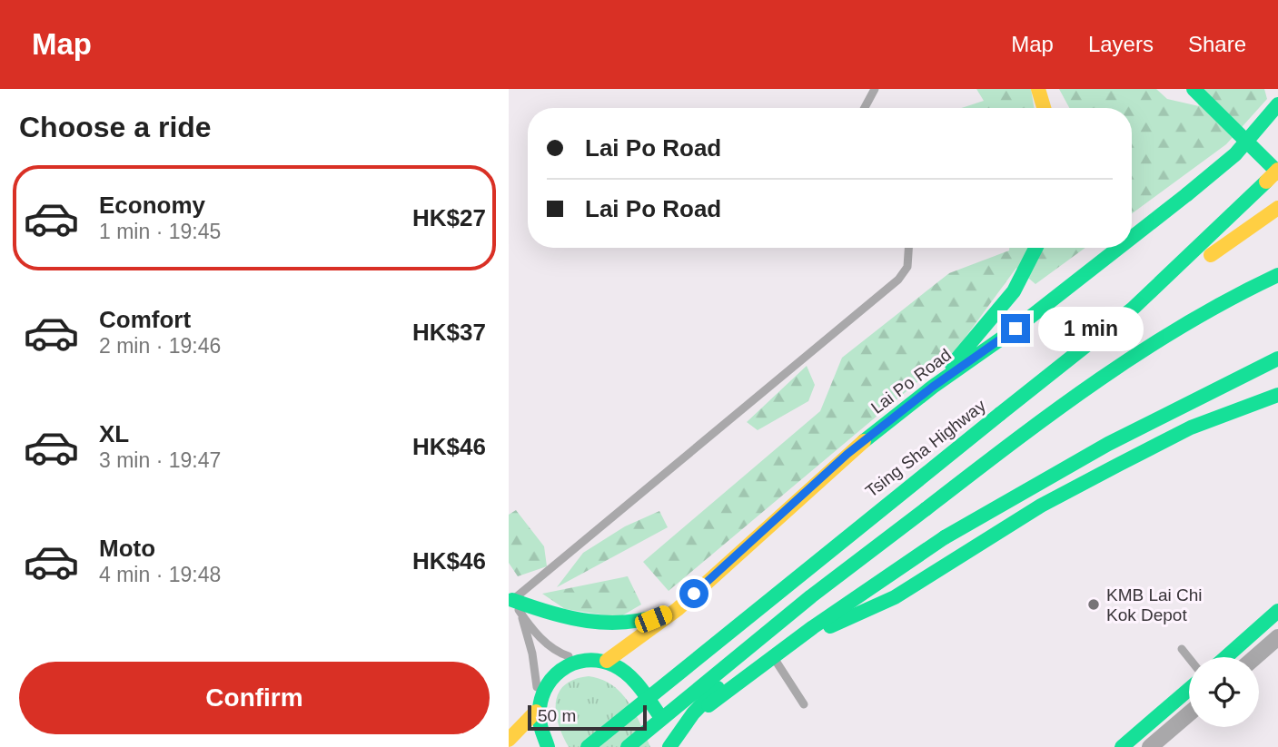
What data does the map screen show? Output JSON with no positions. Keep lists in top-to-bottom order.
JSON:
{
  "streets": {
    "main road": ["Lai Po Road", "Tsing Sha Highway"]
  },
  "places": ["KMB Lai Chi Kok Depot"],
  "scale_bar": "50 m",
  "page": {
    "header": "Map",
    "nav": ["Map", "Layers", "Share"],
    "heading": "Choose a ride",
    "banner": ["Lai Po Road", "Lai Po Road"],
    "list": [
      {
        "name": "Economy",
        "note": "1 min · 19:45",
        "value": "HK$27"
      },
      {
        "name": "Comfort",
        "note": "2 min · 19:46",
        "value": "HK$37"
      },
      {
        "name": "XL",
        "note": "3 min · 19:47",
        "value": "HK$46"
      },
      {
        "name": "Moto",
        "note": "4 min · 19:48",
        "value": "HK$46"
      }
    ],
    "bubble": "1 min",
    "buttons": "Confirm",
    "scale": "50 m"
  }
}
